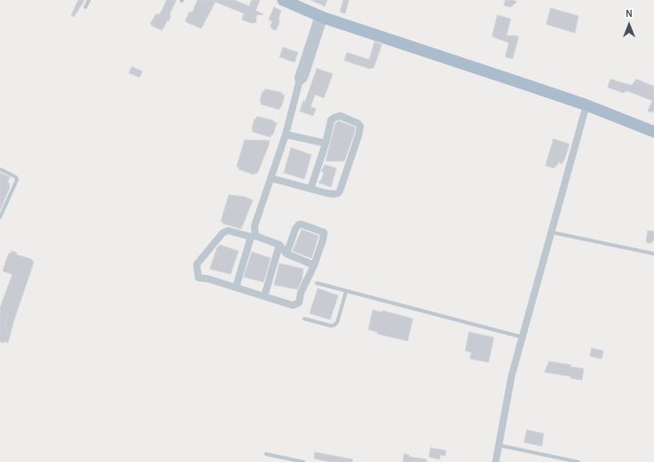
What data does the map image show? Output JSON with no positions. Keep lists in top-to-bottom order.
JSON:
{
  "north": "top"
}
